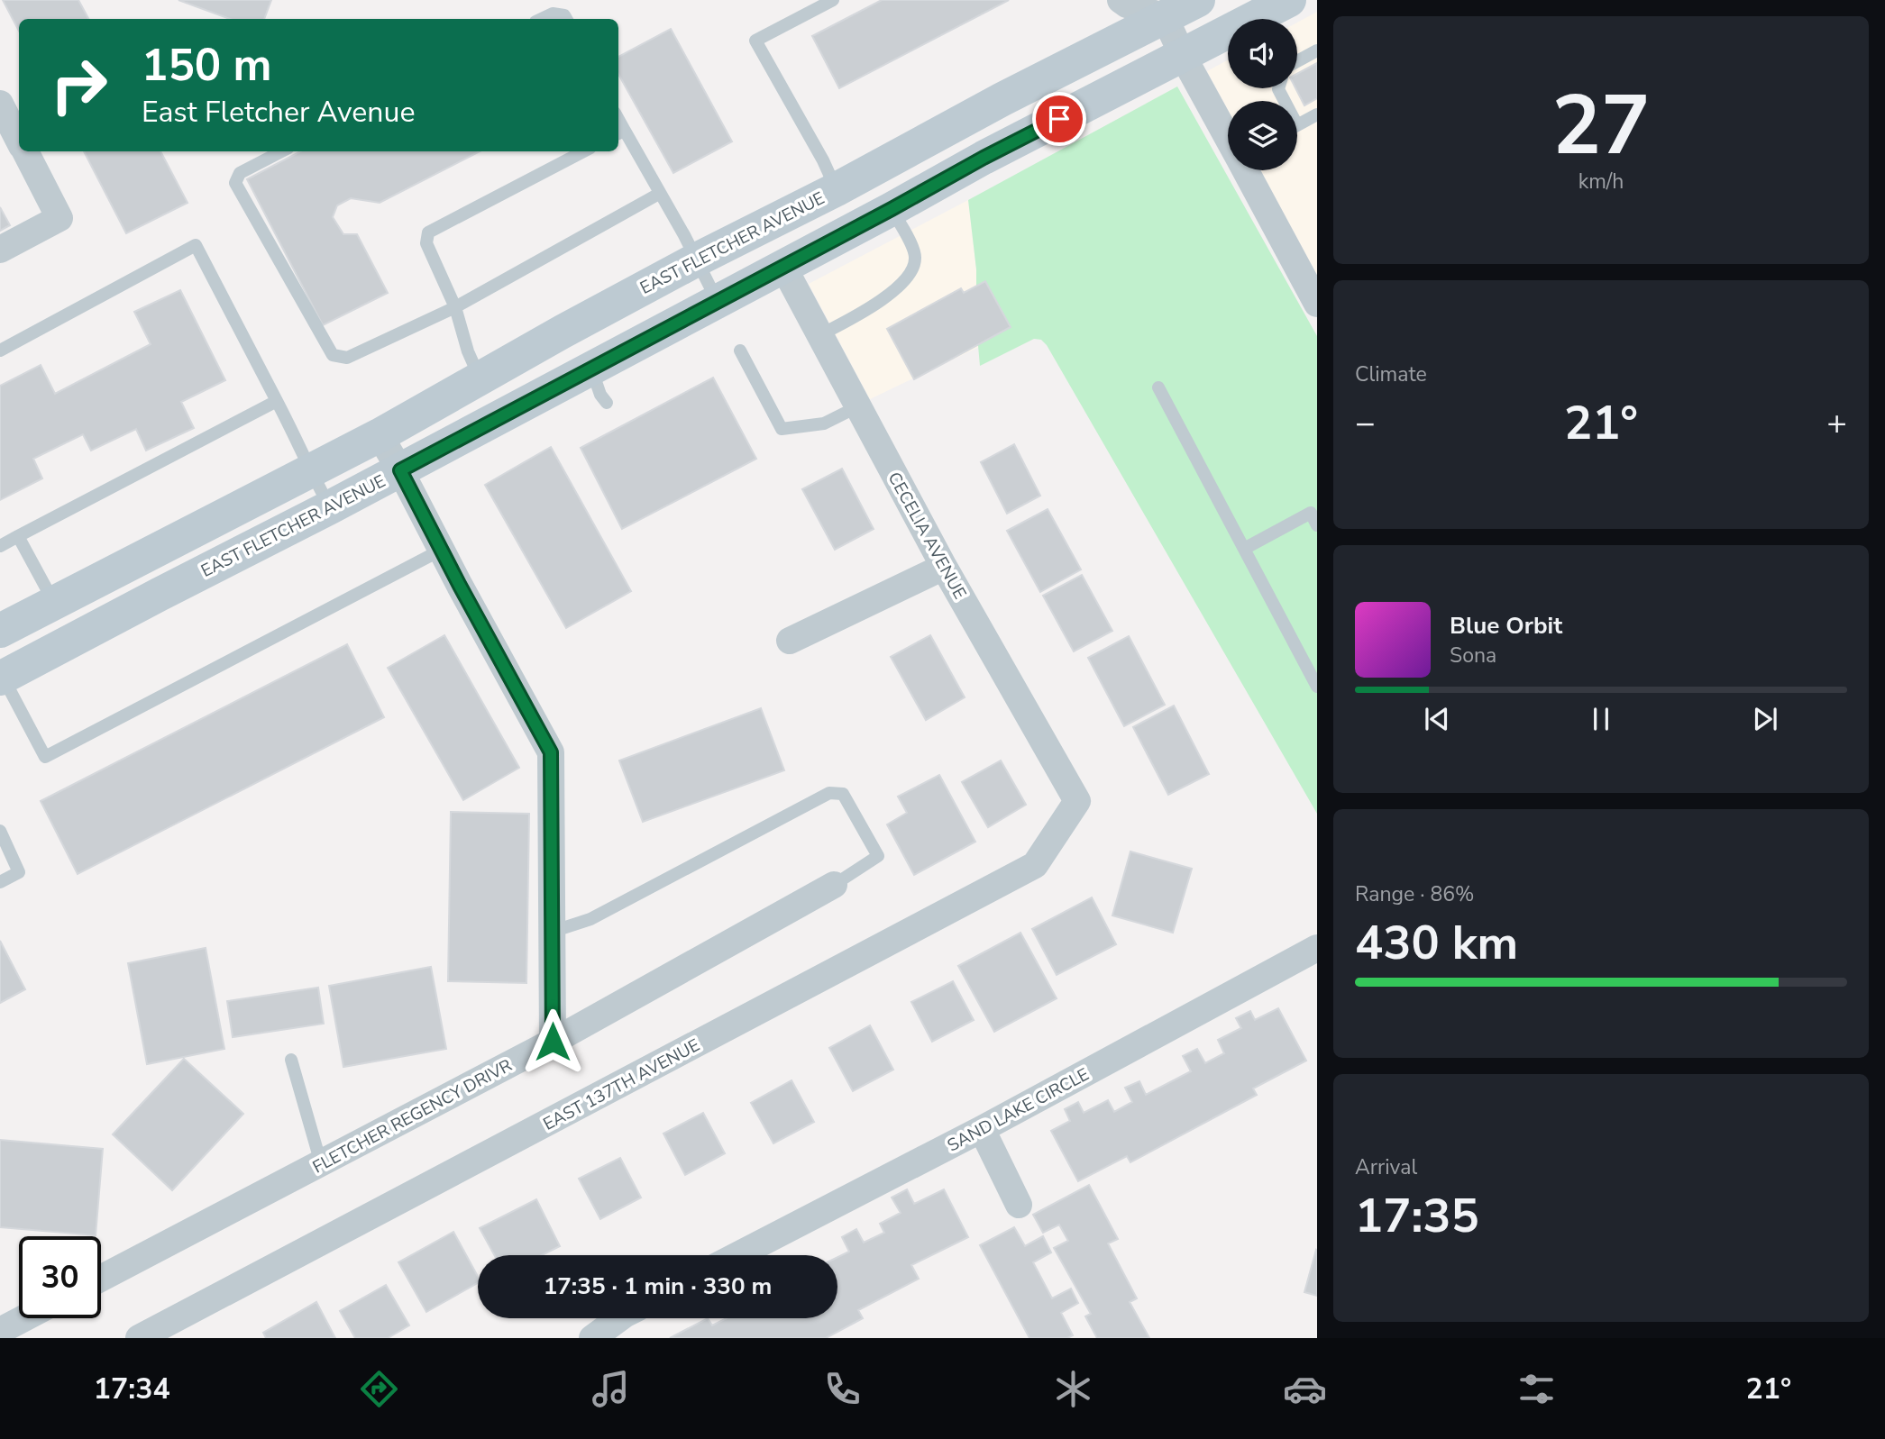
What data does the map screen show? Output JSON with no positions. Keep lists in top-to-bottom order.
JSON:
{
  "streets": {
    "main road": ["EAST FLETCHER AVENUE"],
    "street": [
      "CECELIA AVENUE",
      "EAST 137TH AVENUE",
      "SAND LAKE CIRCLE",
      "FLETCHER REGENCY DRIVR"
    ]
  },
  "crossings": [
    ["EAST FLETCHER AVENUE", "CECELIA AVENUE"],
    ["CECELIA AVENUE", "EAST 137TH AVENUE"]
  ],
  "page": {
    "tile": [
      ["27", "km/h"],
      "Climate",
      ["Range · 86%", "430 km"],
      ["Arrival", "17:35"]
    ],
    "turn": ["150 m", "East Fletcher Avenue"],
    "heat": ["−", "21°", "+"],
    "song": ["Blue Orbit", "Sona"],
    "limit": "30",
    "trip": "17:35 · 1 min · 330 m",
    "tabs": ["17:34", "21°"]
  }
}
